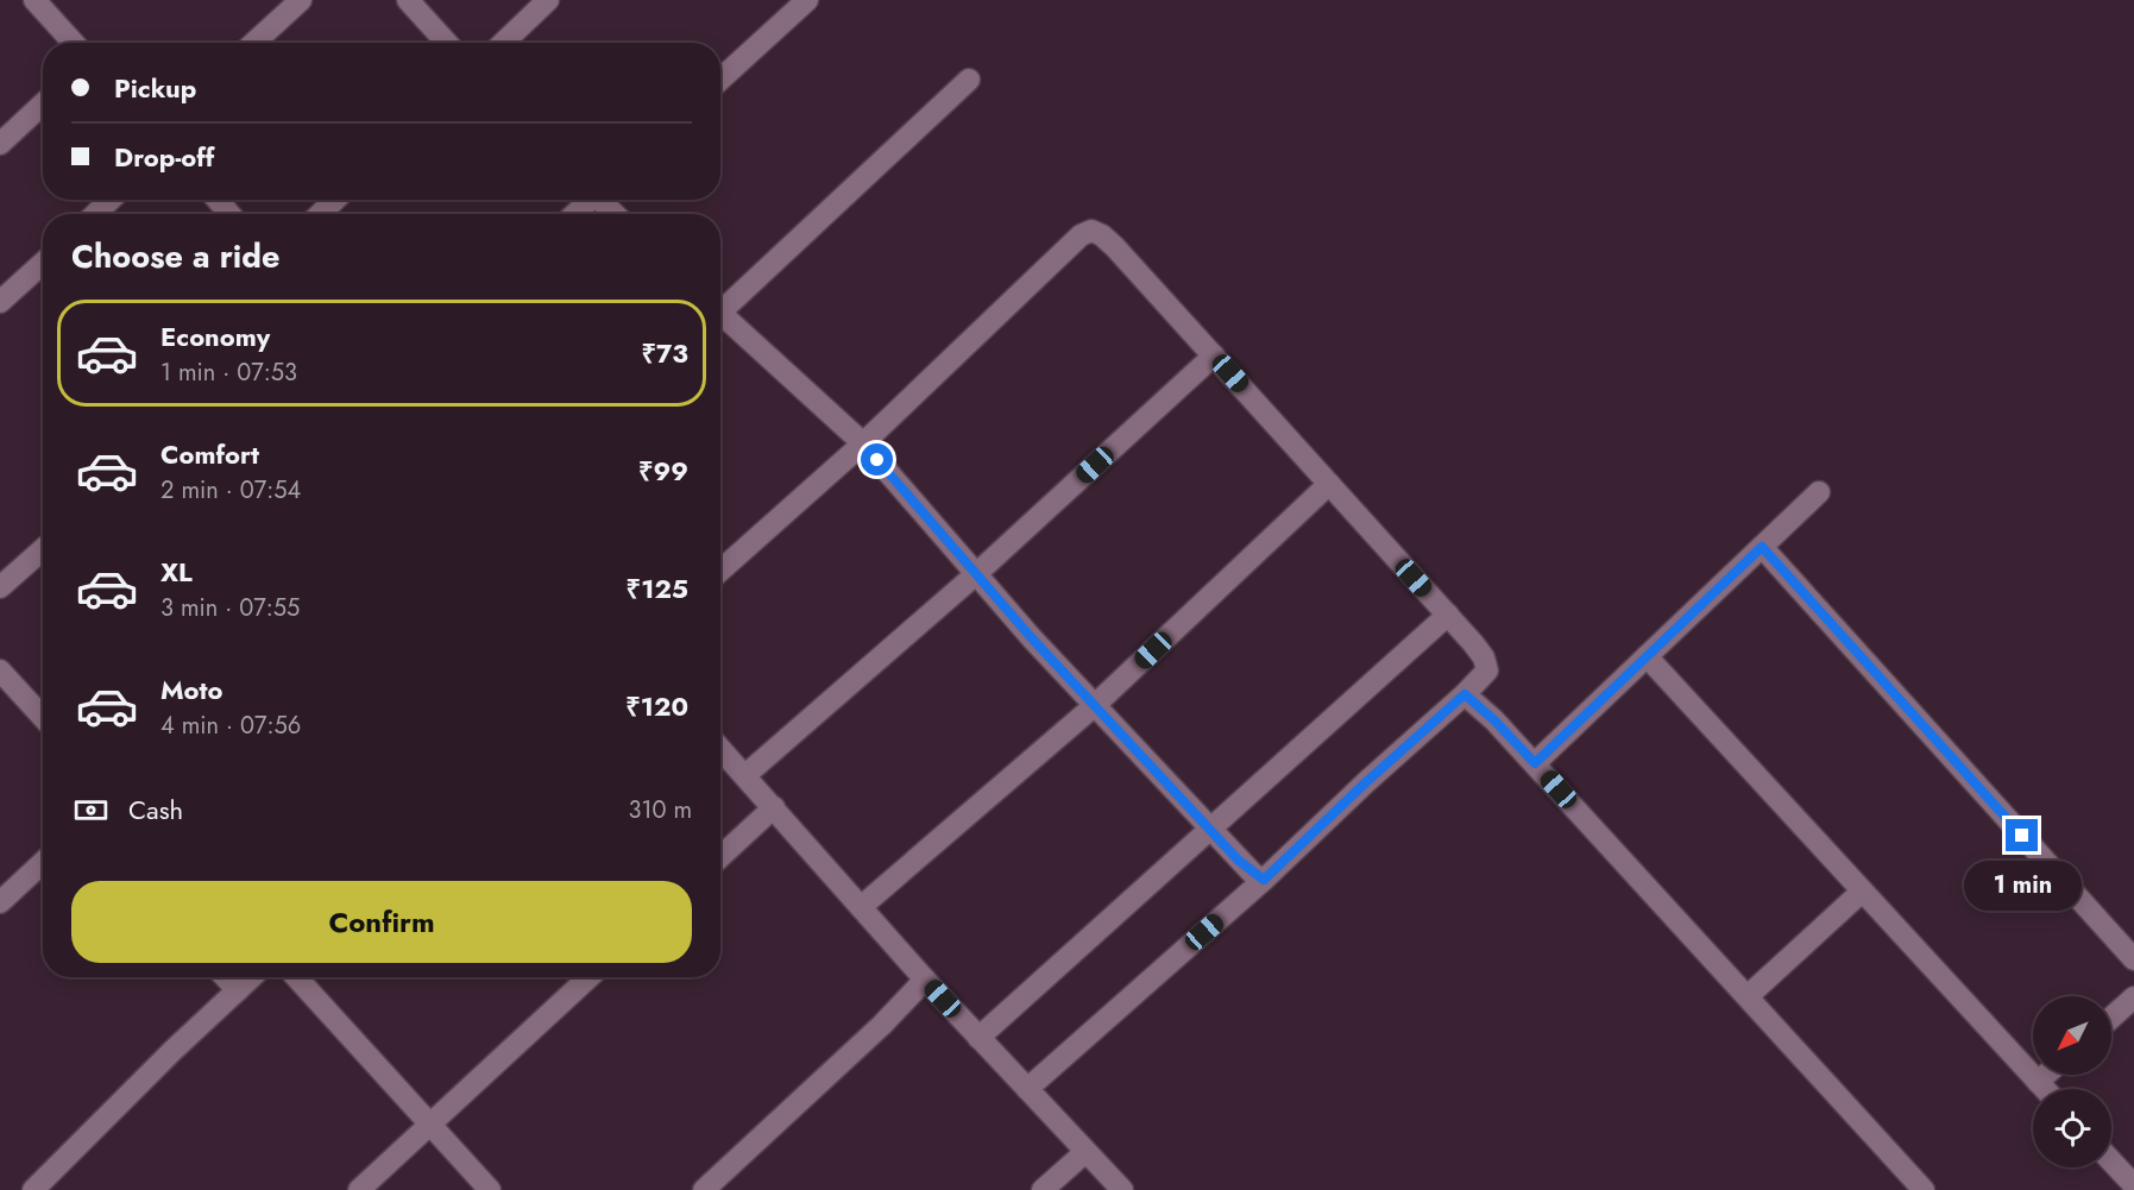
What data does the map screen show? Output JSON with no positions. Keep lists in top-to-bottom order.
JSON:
{
  "north": "bottom left",
  "page": {
    "banner": ["Pickup", "Drop-off"],
    "heading": "Choose a ride",
    "list": [
      {
        "name": "Economy",
        "note": "1 min · 07:53",
        "value": "₹73"
      },
      {
        "name": "Comfort",
        "note": "2 min · 07:54",
        "value": "₹99"
      },
      {
        "name": "XL",
        "note": "3 min · 07:55",
        "value": "₹125"
      },
      {
        "name": "Moto",
        "note": "4 min · 07:56",
        "value": "₹120"
      }
    ],
    "pay": ["Cash", "310 m"],
    "bubble": "1 min",
    "buttons": "Confirm"
  }
}
